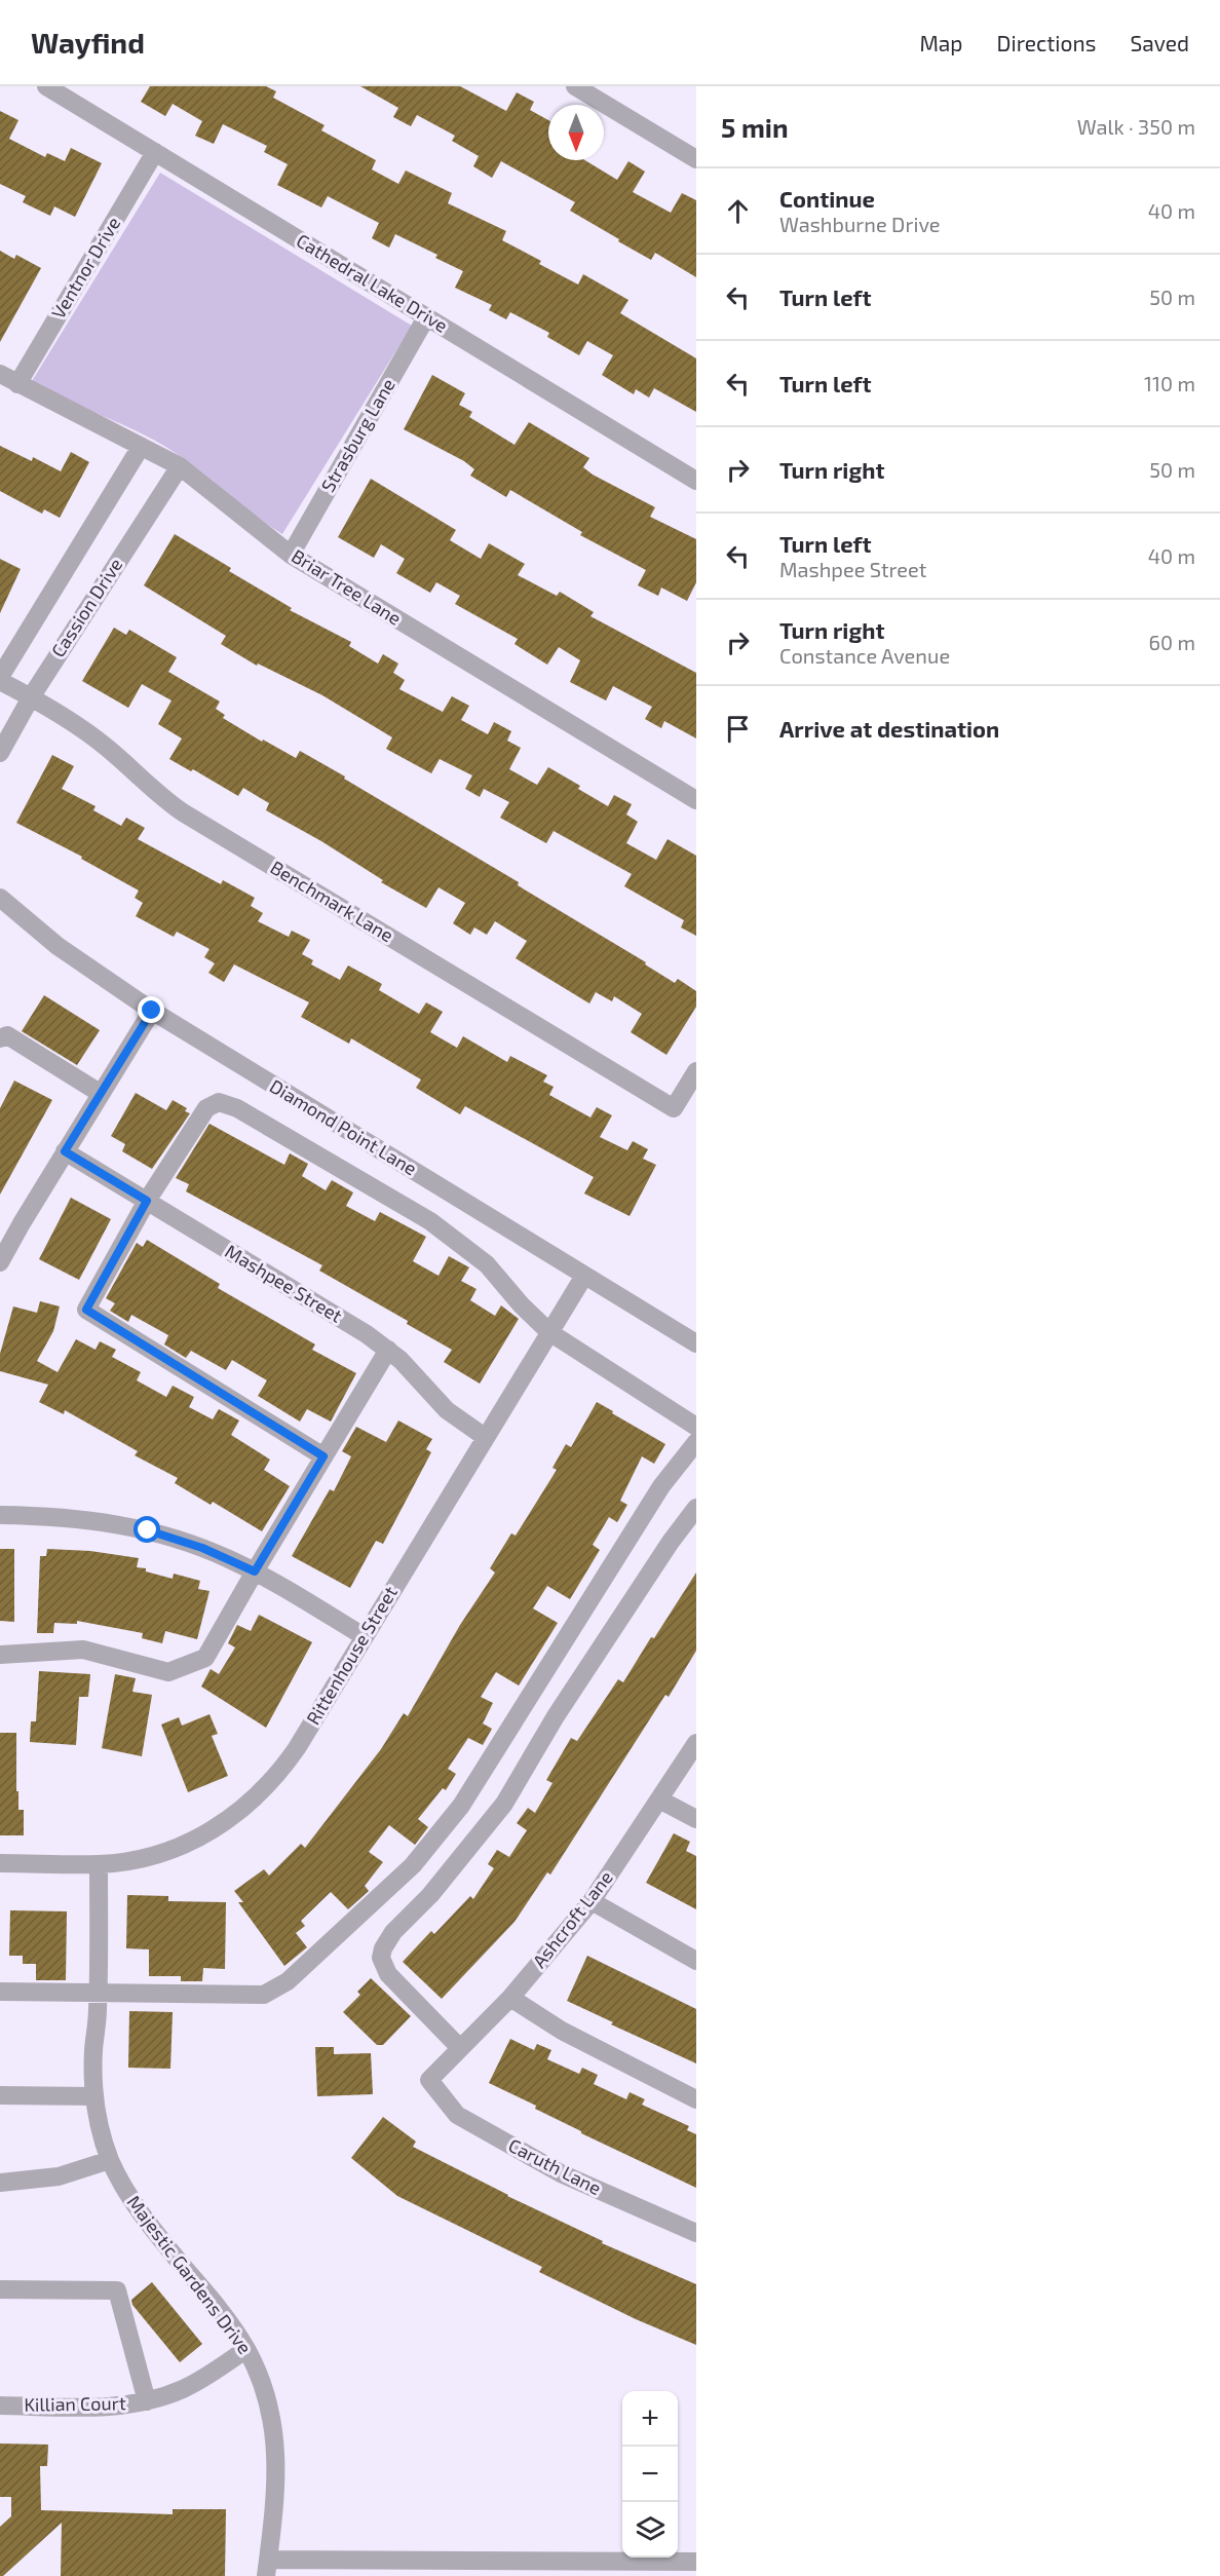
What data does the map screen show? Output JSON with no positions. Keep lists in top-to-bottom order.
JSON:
{
  "streets": {
    "street": [
      "Ventnor Drive",
      "Cathedral Lake Drive",
      "Strasburg Lane",
      "Briar Tree Lane",
      "Cassion Drive",
      "Benchmark Lane",
      "Diamond Point Lane",
      "Mashpee Street",
      "Rittenhouse Street",
      "Ashcroft Lane",
      "Caruth Lane",
      "Majestic Gardens Drive",
      "Killian Court"
    ]
  },
  "crossings": [
    ["Ventnor Drive", "Cathedral Lake Drive"],
    ["Ventnor Drive", "Briar Tree Lane"],
    ["Cathedral Lake Drive", "Strasburg Lane"],
    ["Strasburg Lane", "Briar Tree Lane"],
    ["Briar Tree Lane", "Cassion Drive"],
    ["Cassion Drive", "Benchmark Lane"],
    ["Diamond Point Lane", "Rittenhouse Street"],
    ["Mashpee Street", "Rittenhouse Street"],
    ["Rittenhouse Street", "Majestic Gardens Drive"],
    ["Ashcroft Lane", "Caruth Lane"],
    ["Majestic Gardens Drive", "Killian Court"]
  ],
  "north": "bottom",
  "page": {
    "header": "Wayfind",
    "nav": ["Map", "Directions", "Saved"],
    "heading": ["5 min", "Walk · 350 m"],
    "list": [
      ["Continue", "Washburne Drive", "40 m"],
      ["Turn left", "50 m"],
      ["Turn left", "110 m"],
      ["Turn right", "50 m"],
      ["Turn left", "Mashpee Street", "40 m"],
      ["Turn right", "Constance Avenue", "60 m"],
      "Arrive at destination"
    ],
    "map_buttons": ["+", "−"]
  }
}
